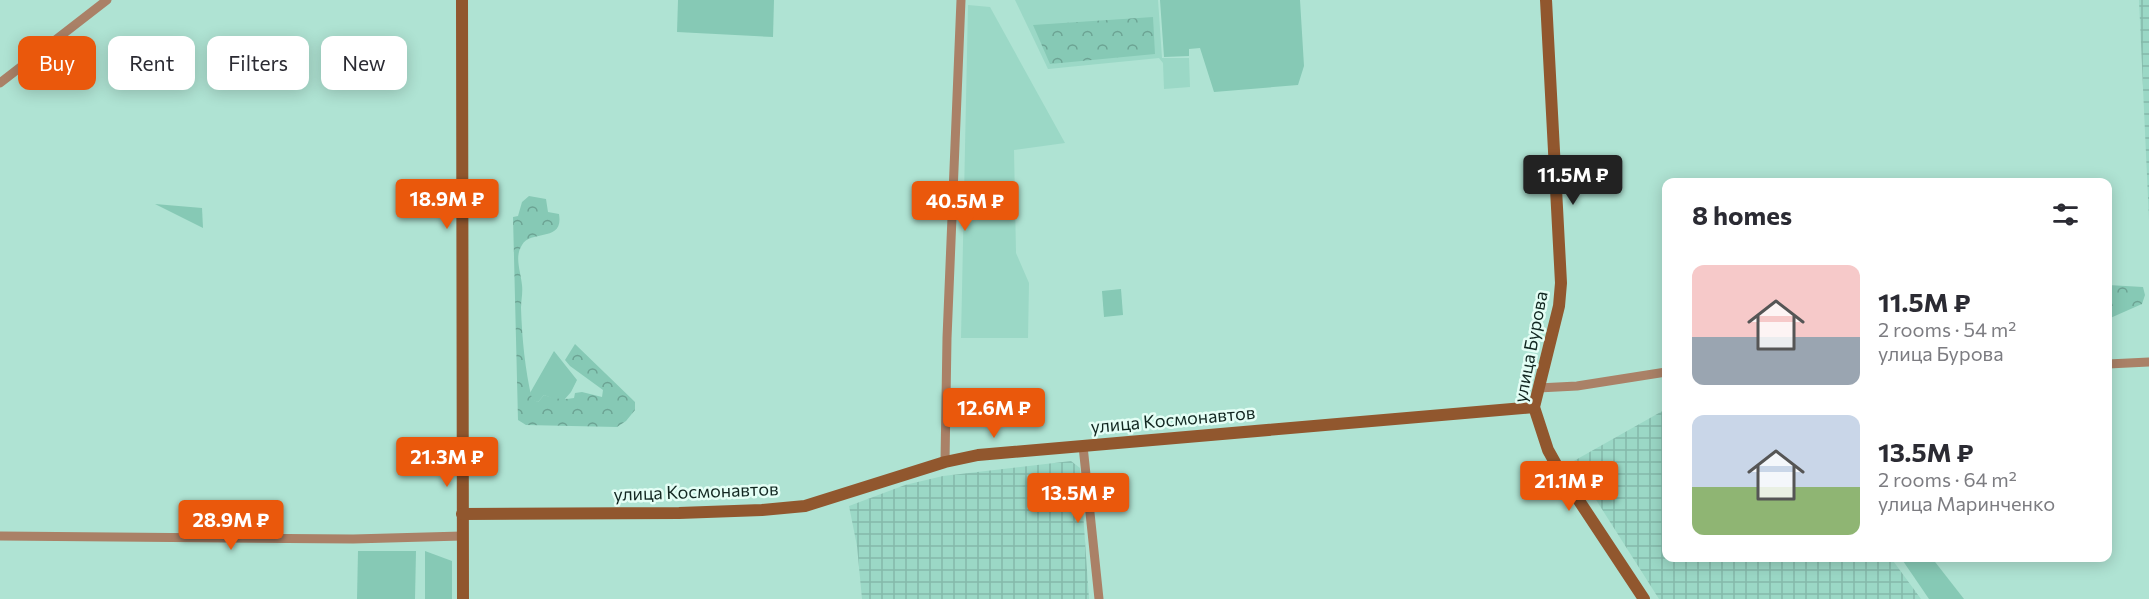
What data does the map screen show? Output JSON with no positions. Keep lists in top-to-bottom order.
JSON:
{
  "streets": {
    "main road": ["улица Бурова", "улица Космонавтов"]
  },
  "crossings": [
    ["улица Бурова", "улица Космонавтов"]
  ],
  "page": {
    "chip": [
      "Buy",
      "Rent",
      "Filters",
      "New"
    ],
    "price": [
      "11.5M ₽",
      "18.9M ₽",
      "40.5M ₽",
      "12.6M ₽",
      "21.3M ₽",
      "21.1M ₽",
      "13.5M ₽",
      "28.9M ₽"
    ],
    "heading": "8 homes",
    "list": [
      {
        "name": "11.5M ₽",
        "note": "2 rooms · 54 m² · улица Бурова"
      },
      {
        "name": "13.5M ₽",
        "note": "2 rooms · 64 m² · улица Маринченко"
      }
    ]
  }
}
